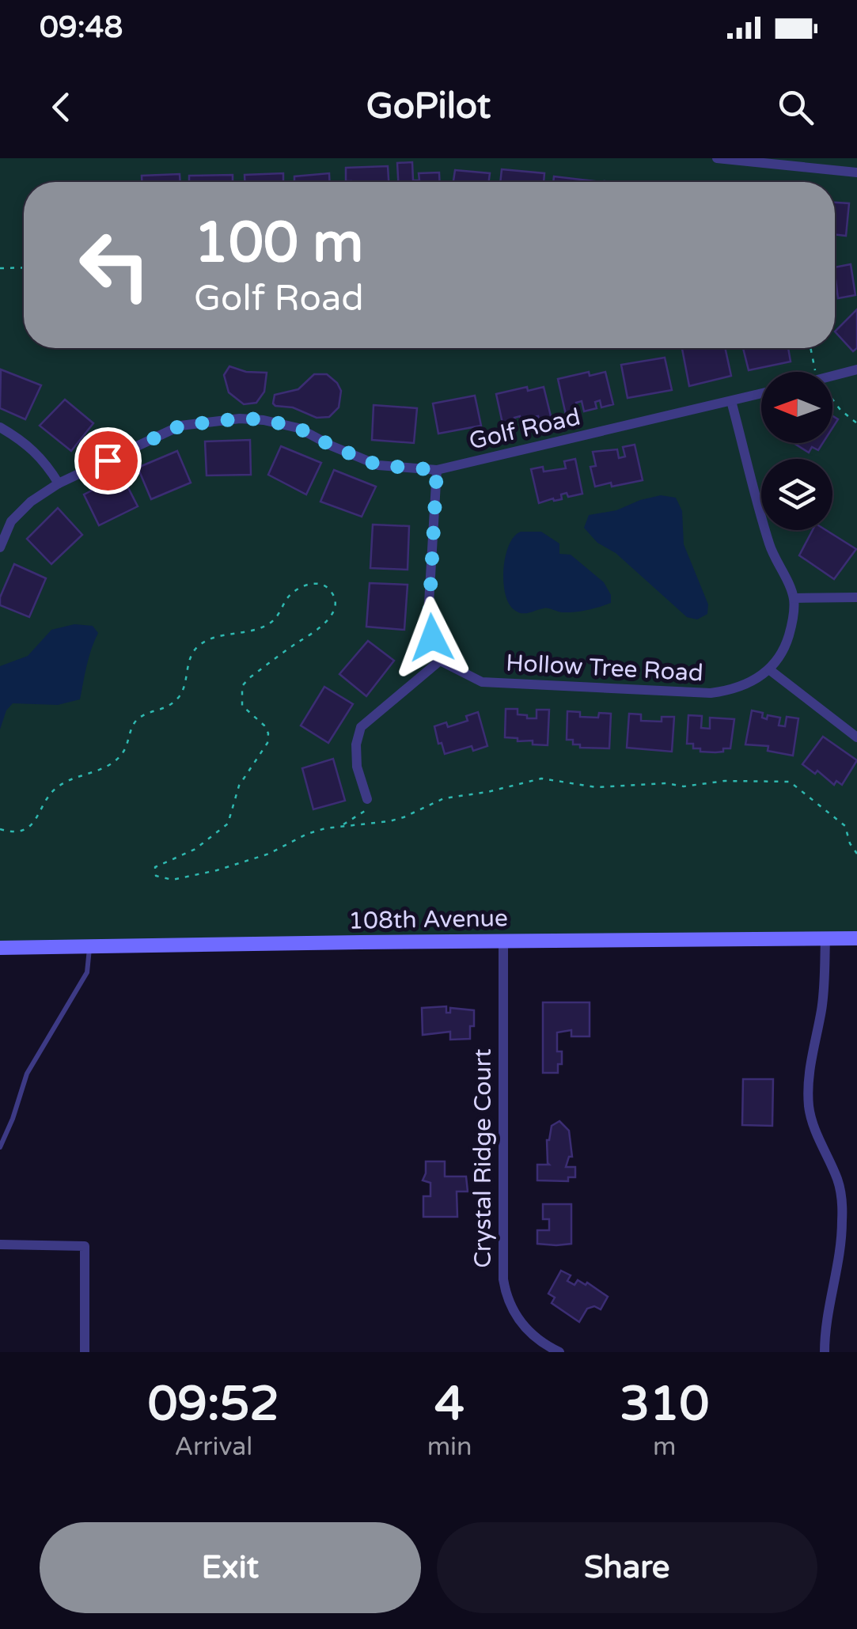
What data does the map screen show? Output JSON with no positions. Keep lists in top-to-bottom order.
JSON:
{
  "streets": {
    "street": [
      "Golf Road",
      "Hollow Tree Road",
      "108th Avenue",
      "Crystal Ridge Court"
    ]
  },
  "crossings": [
    ["108th Avenue", "Crystal Ridge Court"]
  ],
  "north": "left",
  "page": {
    "status": "09:48",
    "header": "GoPilot",
    "turn": ["100 m", "Golf Road"],
    "eta": [
      "09:52",
      "Arrival",
      "4",
      "min",
      "310",
      "m"
    ],
    "buttons": ["Exit", "Share"]
  }
}
